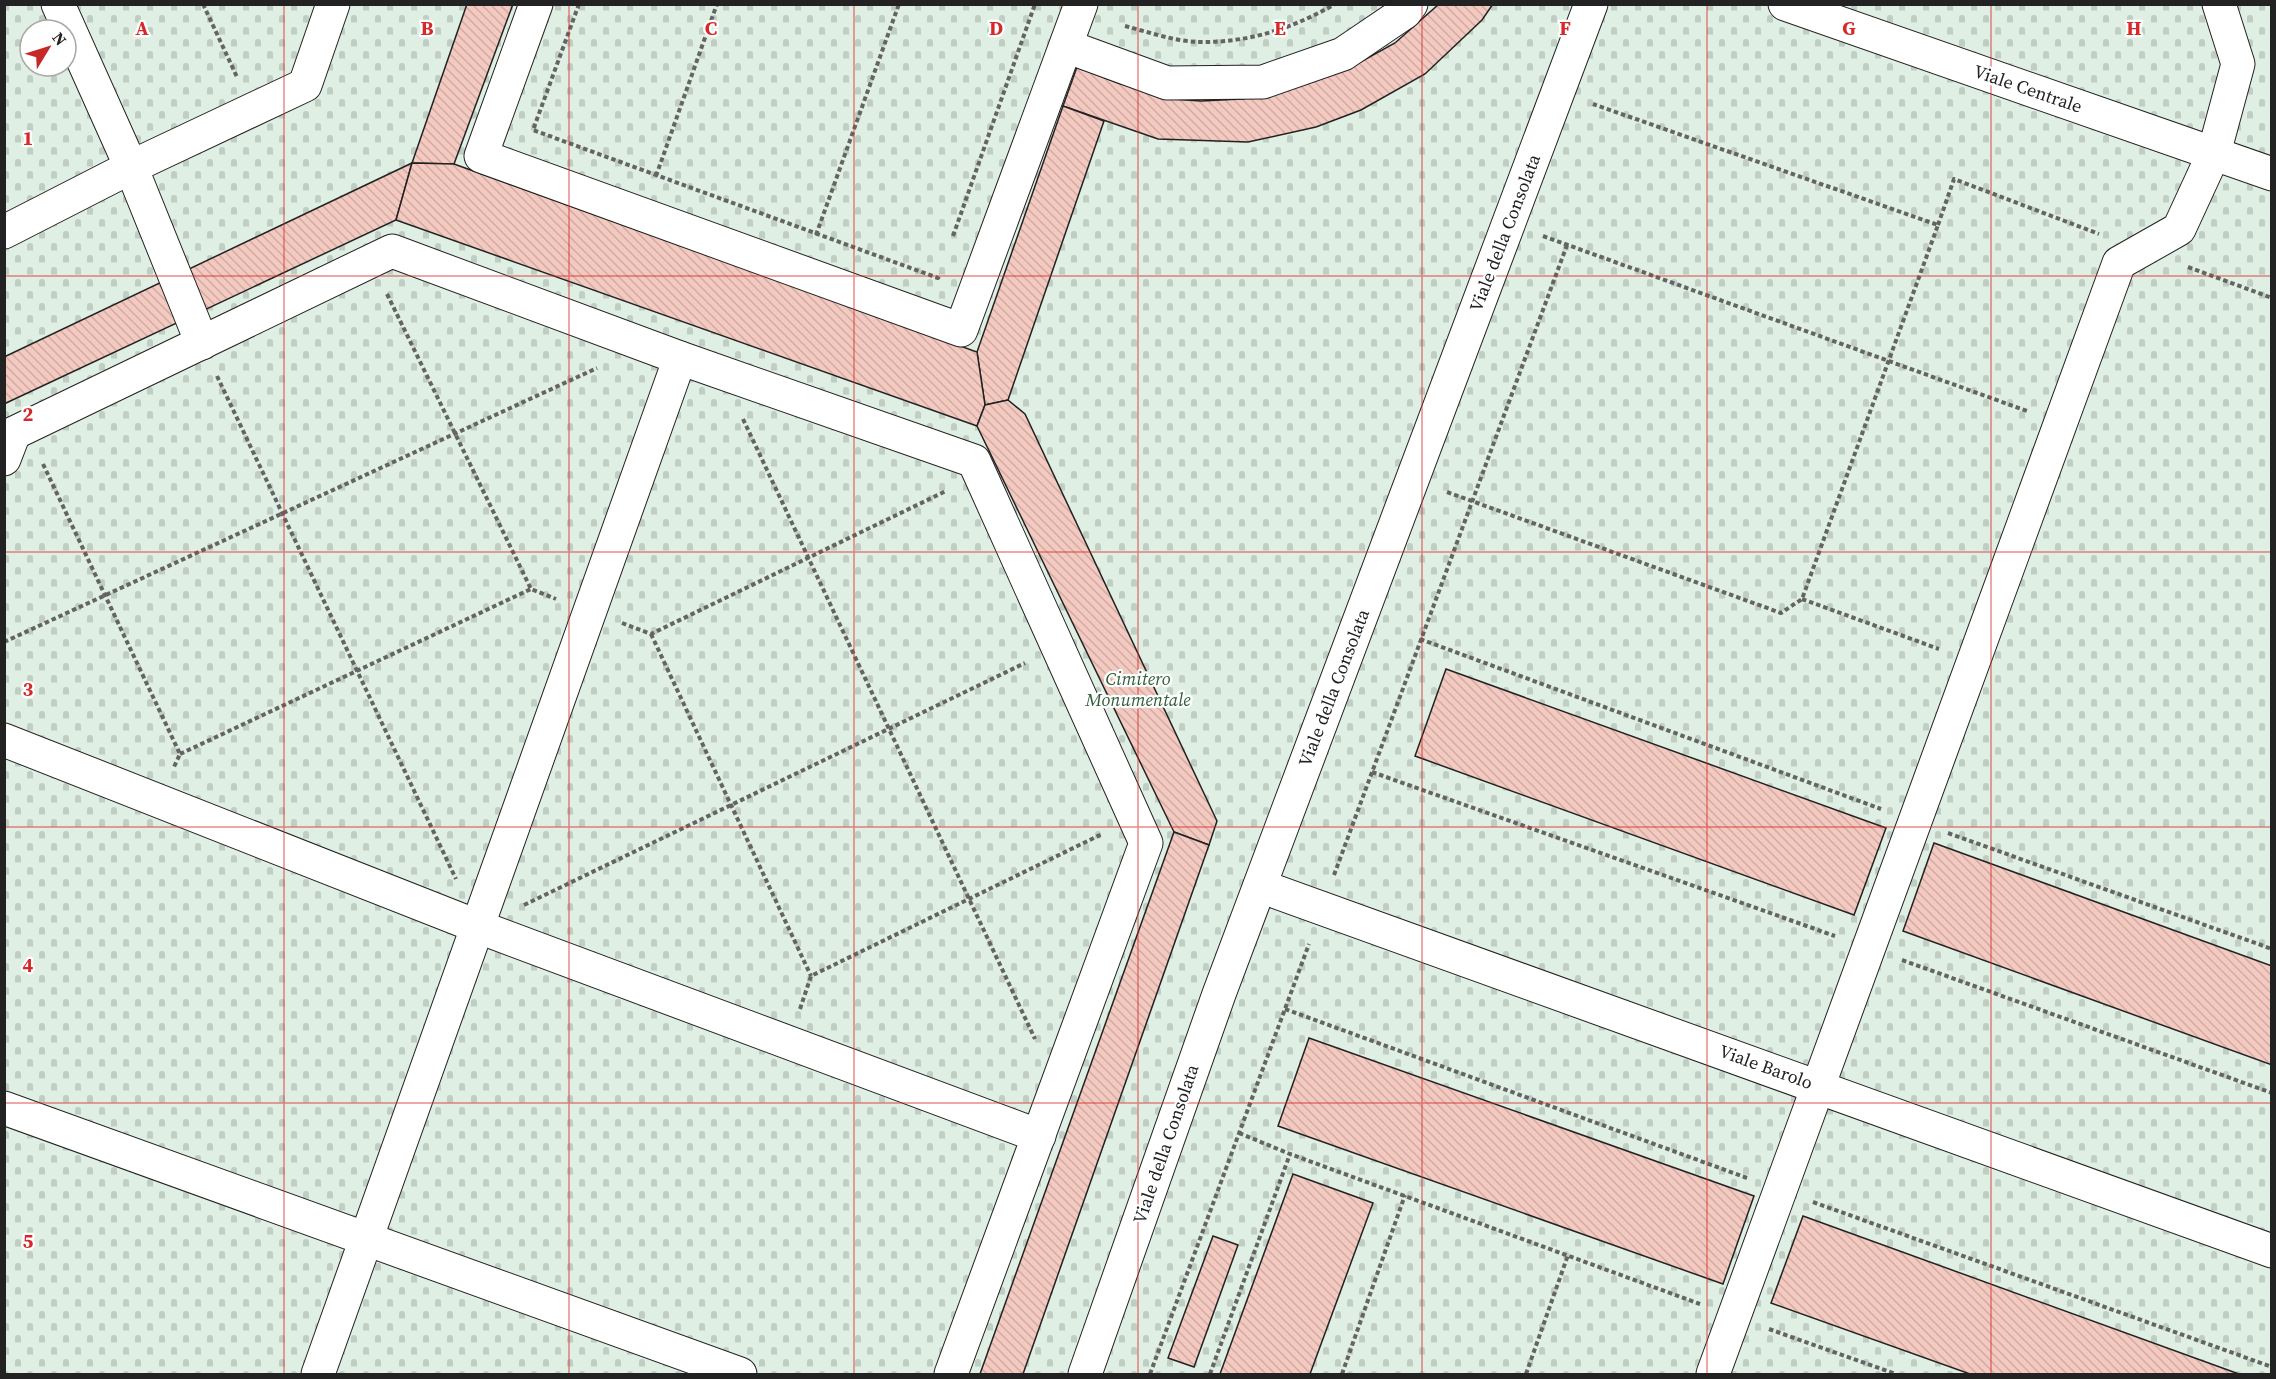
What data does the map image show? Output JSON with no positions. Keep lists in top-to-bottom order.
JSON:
{
  "streets": {
    "street": ["Viale Centrale", "Viale della Consolata", "Viale Barolo"]
  },
  "crossings": [
    ["Viale della Consolata", "Viale Barolo"]
  ],
  "parks": ["Cimitero Monumentale"],
  "north": "top right",
  "grid": {
    "columns": [
      "A",
      "B",
      "C",
      "D",
      "E",
      "F",
      "G",
      "H"
    ],
    "rows": [
      "1",
      "2",
      "3",
      "4",
      "5"
    ]
  }
}
